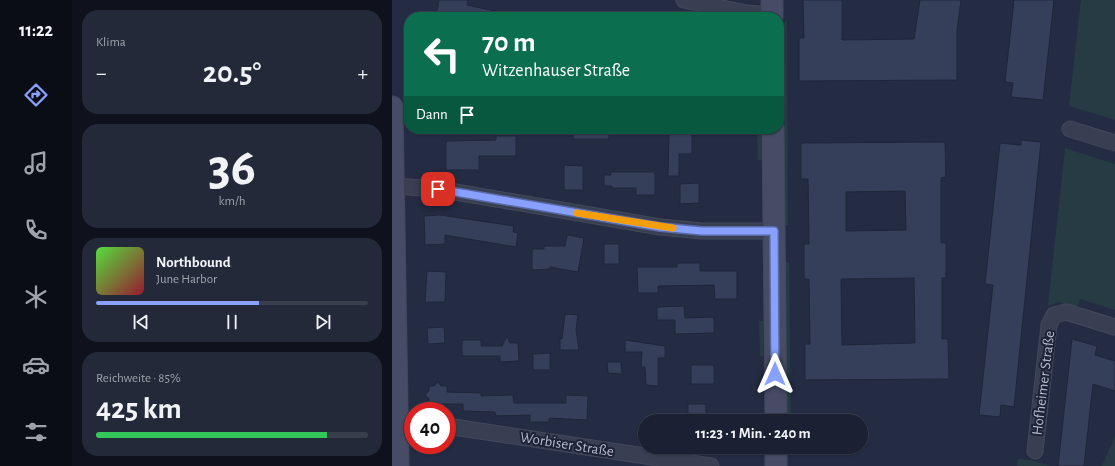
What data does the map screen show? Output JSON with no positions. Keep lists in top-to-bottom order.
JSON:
{
  "streets": {
    "street": ["Hofheimer Straße", "Worbiser Straße"]
  },
  "page": {
    "tabs": "11:22",
    "tile": [
      "Klima",
      ["36", "km/h"],
      ["Reichweite · 85%", "425 km"]
    ],
    "turn": ["70 m", "Witzenhauser Straße"],
    "heat": ["−", "20.5°", "+"],
    "then": "Dann",
    "song": ["Northbound", "June Harbor"],
    "limit": "40",
    "trip": "11:23 · 1 Min. · 240 m"
  }
}
